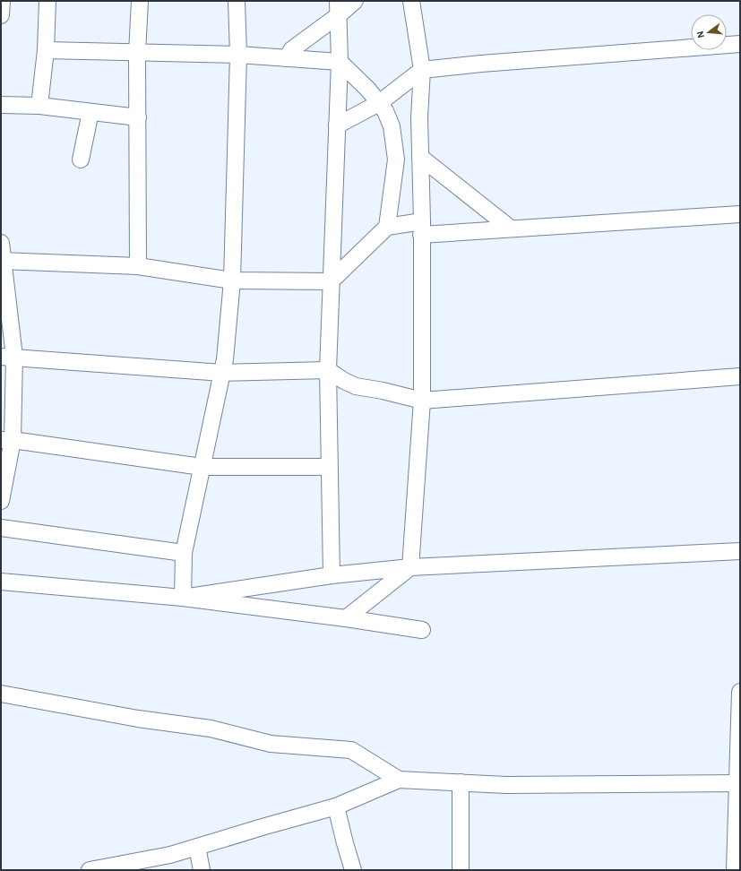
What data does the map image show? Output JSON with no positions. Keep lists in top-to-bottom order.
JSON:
{
  "north": "left"
}
